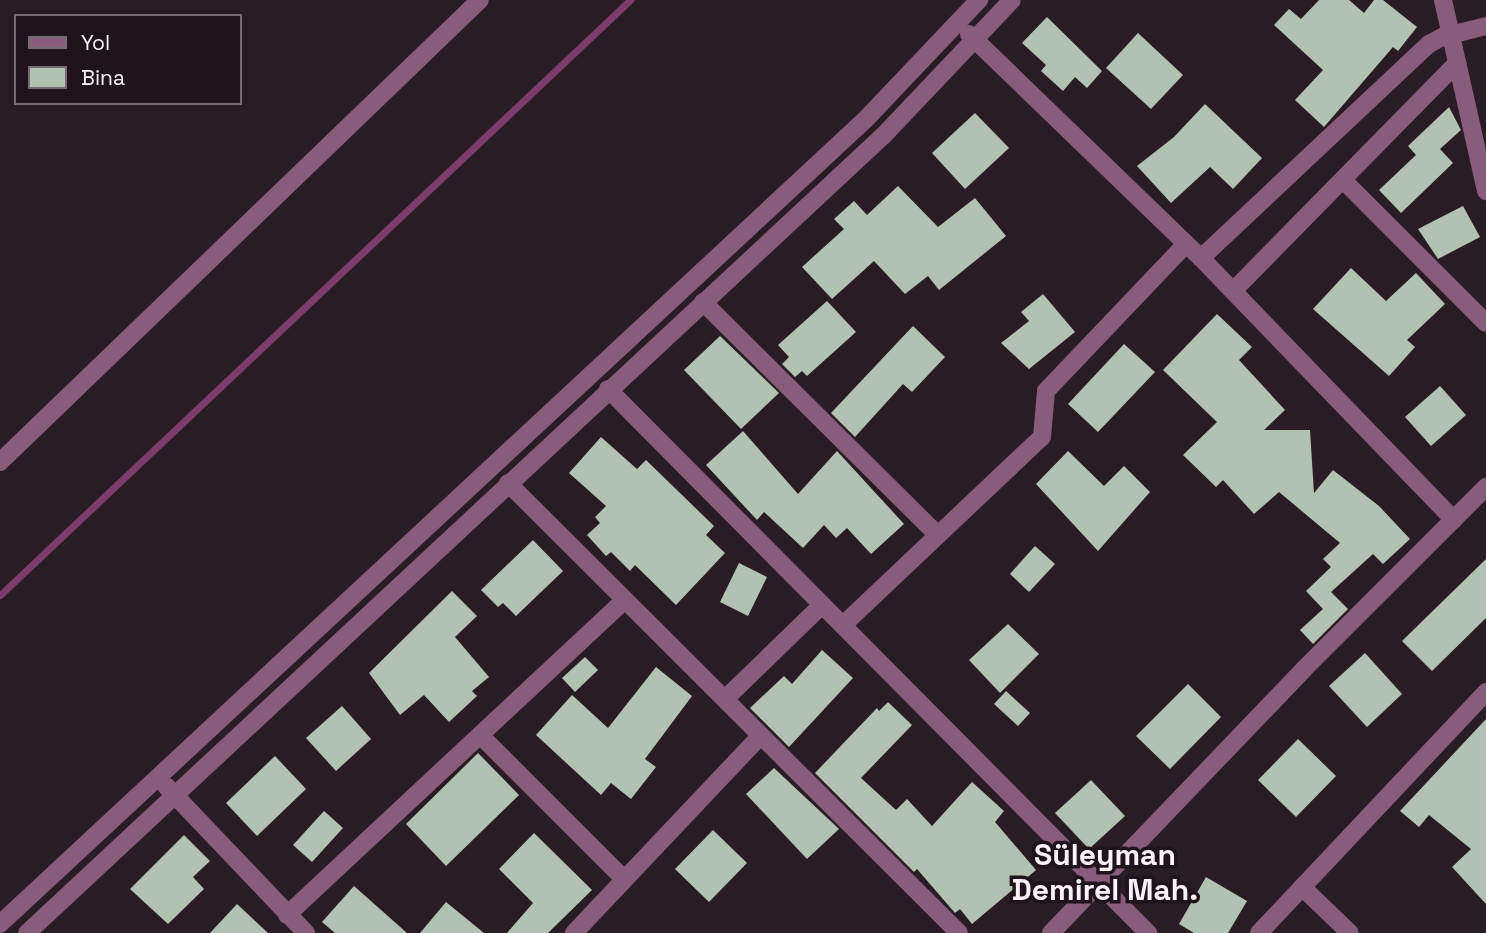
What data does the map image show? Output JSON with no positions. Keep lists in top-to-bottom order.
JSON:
{
  "districts": ["Süleyman Demirel Mah."],
  "legend": ["Yol", "Bina"]
}
